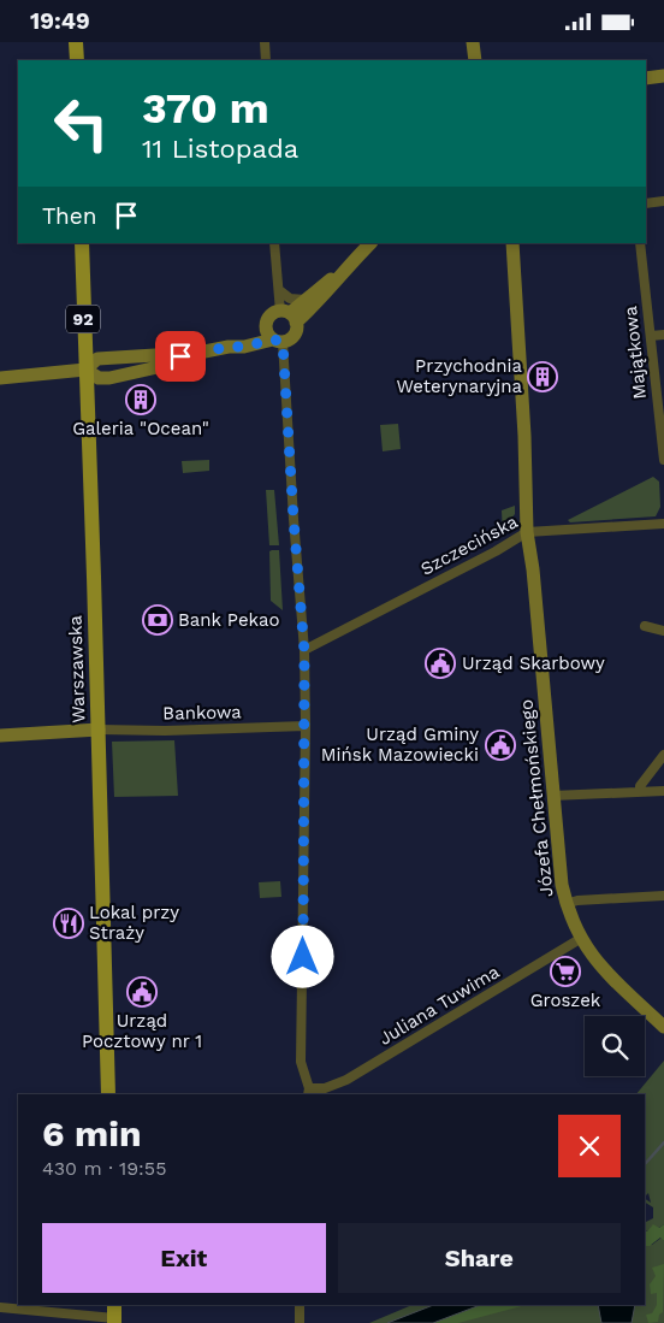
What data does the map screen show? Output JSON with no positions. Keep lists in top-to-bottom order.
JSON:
{
  "streets": {
    "main road": ["92", "Warszawska"],
    "street": [
      "Majątkowa",
      "Szczecińska",
      "Bankowa",
      "Józefa Chełmońskiego",
      "Juliana Tuwima"
    ]
  },
  "crossings": [
    ["Szczecińska", "Józefa Chełmońskiego"],
    ["Warszawska", "Bankowa"],
    ["Józefa Chełmońskiego", "Juliana Tuwima"]
  ],
  "places": {
    "building": ["Przychodnia Weterynaryjna", "Galeria \"Ocean\""],
    "bank": ["Bank Pekao"],
    "public building": ["Urząd Skarbowy", "Urząd Gminy Mińsk Mazowiecki", "Urząd Pocztowy nr 1"],
    "restaurant": ["Lokal przy Straży"],
    "supermarket": ["Groszek"]
  },
  "page": {
    "status": "19:49",
    "turn": ["370 m", "11 Listopada"],
    "then": "Then",
    "heading": ["6 min", "430 m · 19:55"],
    "buttons": ["Exit", "Share"]
  }
}
